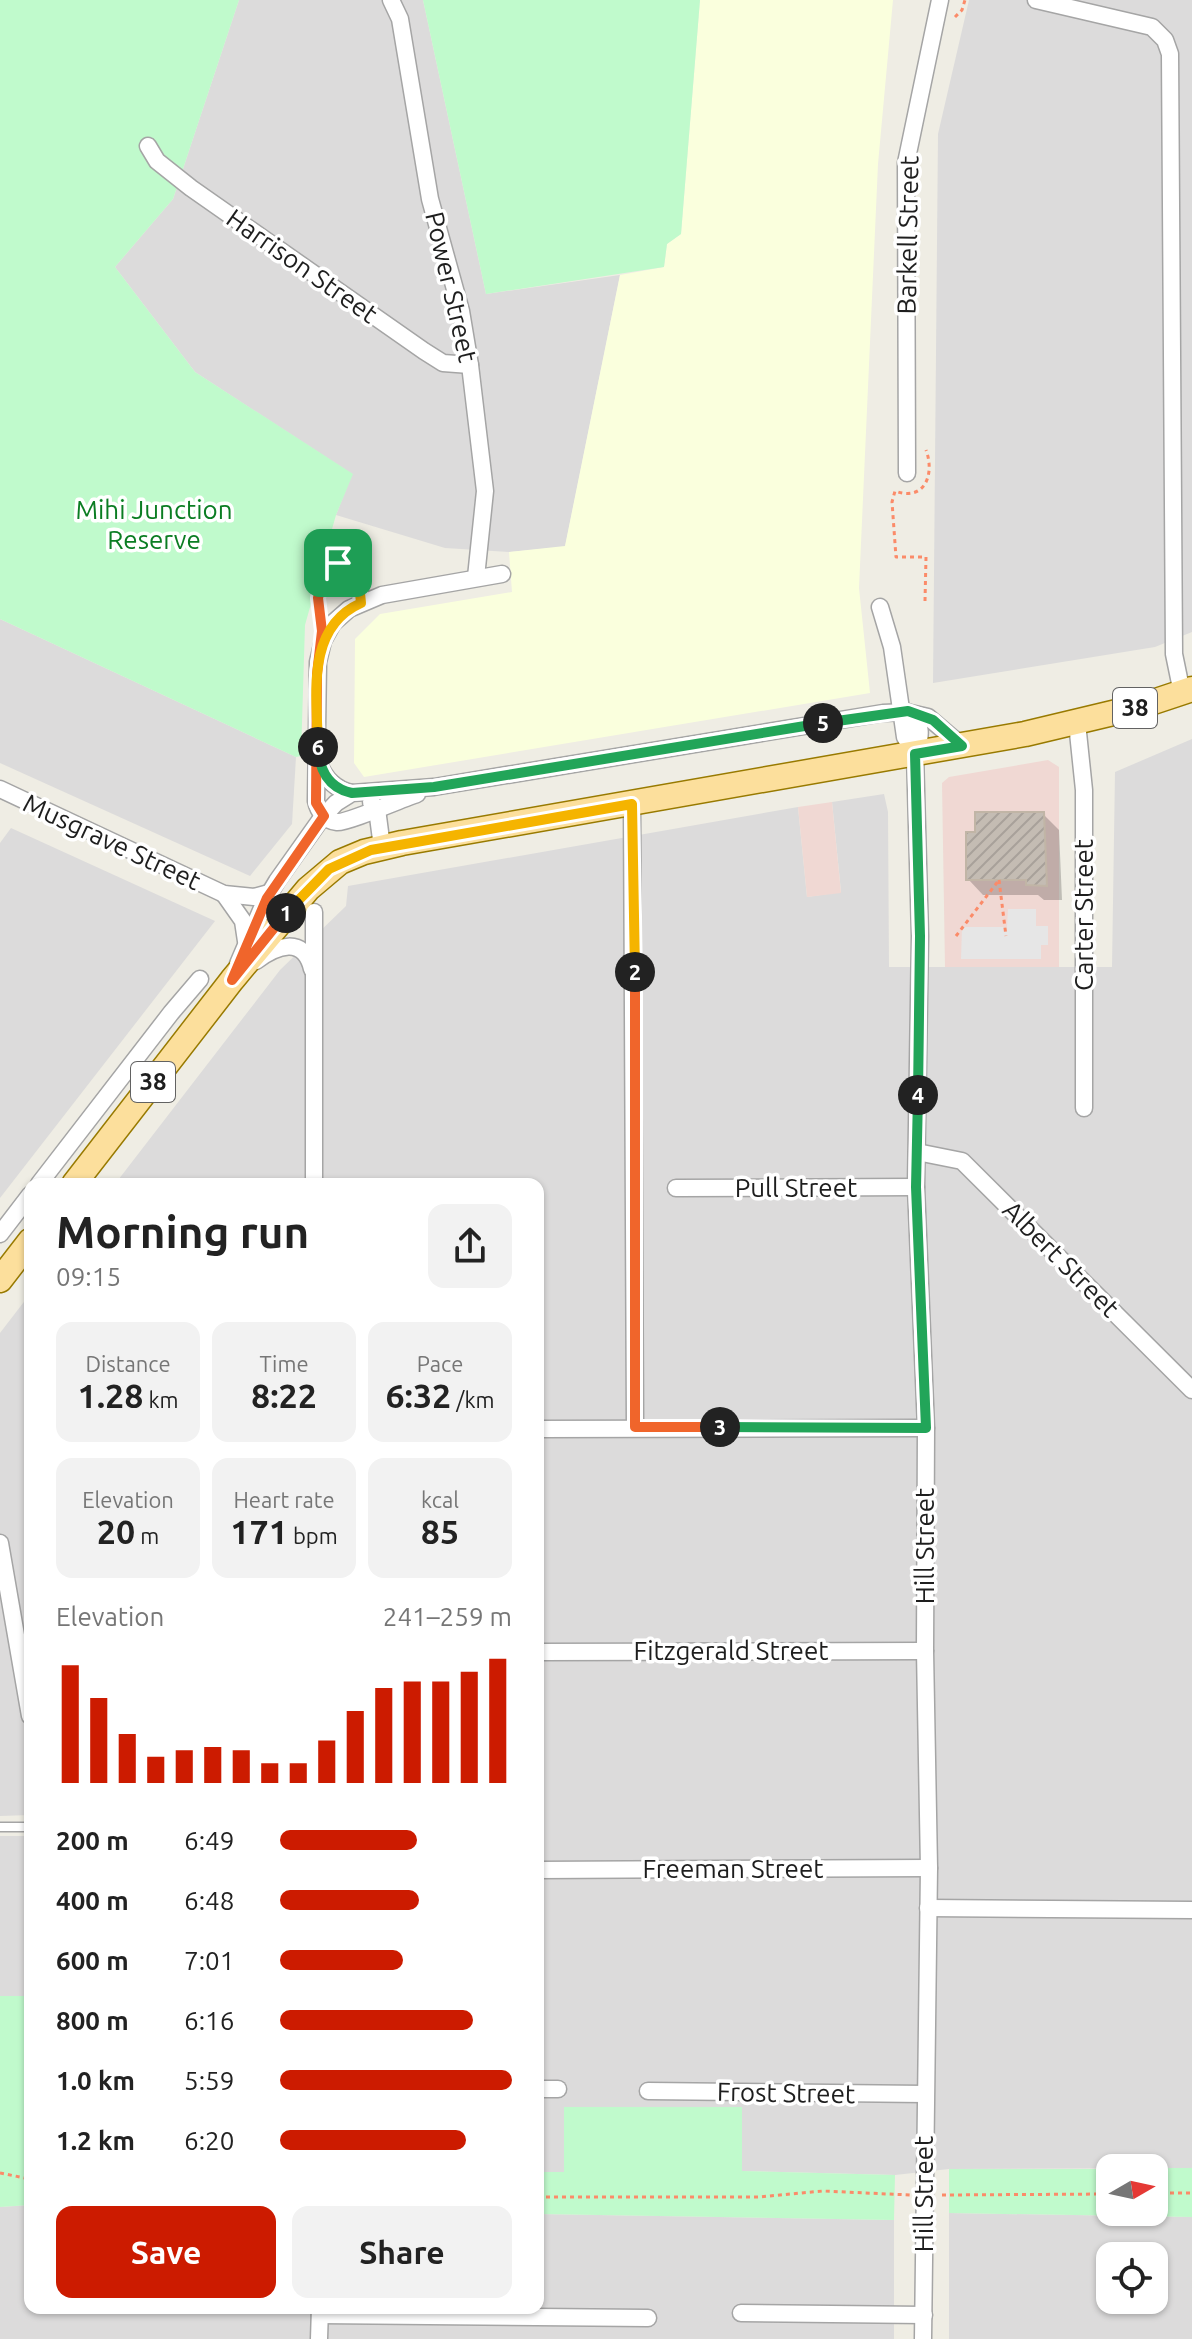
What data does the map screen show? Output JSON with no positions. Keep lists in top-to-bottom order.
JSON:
{
  "streets": {
    "main road": ["38"],
    "street": [
      "Barkell Street",
      "Harrison Street",
      "Power Street",
      "Musgrave Street",
      "Carter Street",
      "Pull Street",
      "Albert Street",
      "Hill Street",
      "Fitzgerald Street",
      "Freeman Street",
      "Frost Street"
    ]
  },
  "crossings": [
    ["Harrison Street", "Power Street"],
    ["38", "Carter Street"],
    ["38", "Hill Street"],
    ["Pull Street", "Hill Street"],
    ["Albert Street", "Hill Street"],
    ["Hill Street", "Fitzgerald Street"],
    ["Hill Street", "Freeman Street"],
    ["Hill Street", "Frost Street"]
  ],
  "parks": ["Mihi Junction Reserve"],
  "north": "right",
  "page": {
    "pins": [
      "5",
      "6",
      "1",
      "2",
      "4",
      "3"
    ],
    "heading": ["Morning run", "09:15"],
    "stats": [
      ["Distance", "1.28 km"],
      ["Time", "8:22"],
      ["Pace", "6:32 /km"],
      ["Elevation", "20 m"],
      ["Heart rate", "171 bpm"],
      ["kcal", "85"]
    ],
    "chart": ["Elevation", "241–259 m"],
    "list": [
      {
        "name": "200 m",
        "note": "6:49"
      },
      {
        "name": "400 m",
        "note": "6:48"
      },
      {
        "name": "600 m",
        "note": "7:01"
      },
      {
        "name": "800 m",
        "note": "6:16"
      },
      {
        "name": "1.0 km",
        "note": "5:59"
      },
      {
        "name": "1.2 km",
        "note": "6:20"
      }
    ],
    "buttons": ["Save", "Share"]
  }
}
